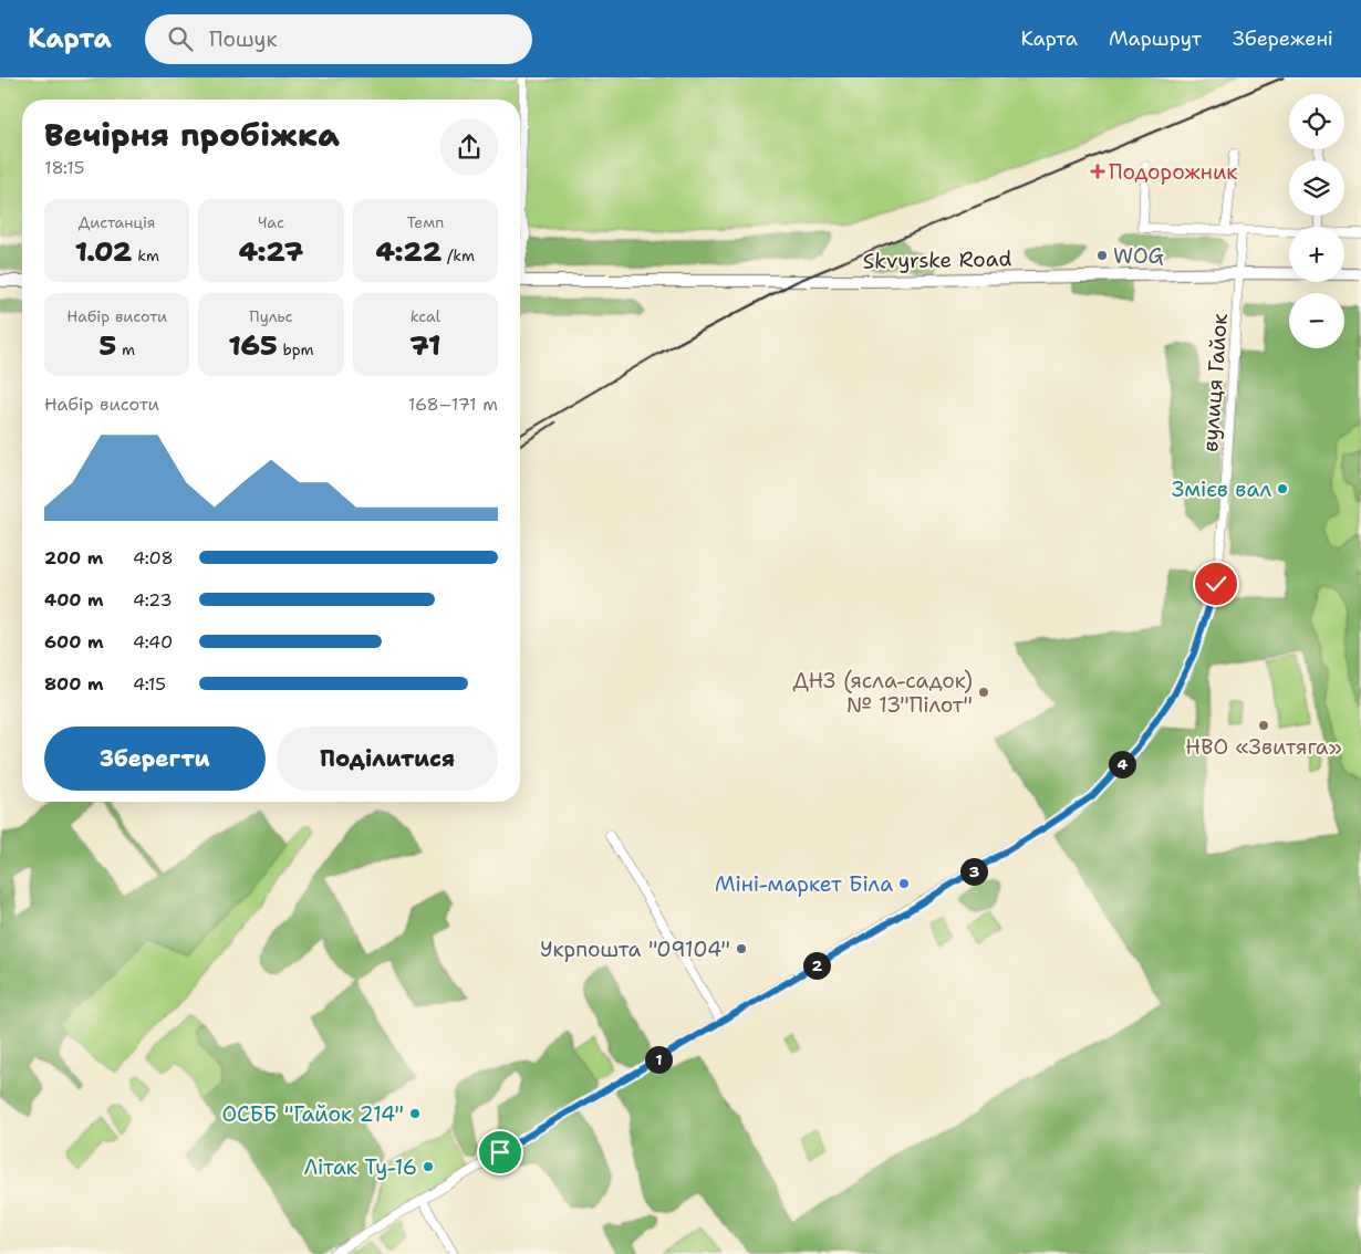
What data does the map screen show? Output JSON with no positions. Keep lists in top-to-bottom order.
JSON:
{
  "streets": {
    "main road": ["Skvyrske Road"],
    "street": ["вулиця Гайок"]
  },
  "crossings": [
    ["Skvyrske Road", "вулиця Гайок"]
  ],
  "places": {
    "health": ["Подорожник"],
    "other": [
      "WOG",
      "Змієв вал",
      "ДНЗ (ясла-садок) № 13\"Пілот\"",
      "НВО «Звитяга»",
      "Міні-маркет Біла",
      "Укрпошта \"09104\"",
      "ОСББ \"Гайок 214\"",
      "Літак Ту-16"
    ]
  },
  "page": {
    "header": "Карта",
    "search": "Пошук",
    "nav": ["Карта", "Маршрут", "Збережені"],
    "map_buttons": ["+", "−"],
    "heading": ["Вечірня пробіжка", "18:15"],
    "stats": [
      ["Дистанція", "1.02 km"],
      ["Час", "4:27"],
      ["Темп", "4:22 /km"],
      ["Набір висоти", "5 m"],
      ["Пульс", "165 bpm"],
      ["kcal", "71"]
    ],
    "chart": ["Набір висоти", "168–171 m"],
    "list": [
      {
        "name": "200 m",
        "note": "4:08"
      },
      {
        "name": "400 m",
        "note": "4:23"
      },
      {
        "name": "600 m",
        "note": "4:40"
      },
      {
        "name": "800 m",
        "note": "4:15"
      }
    ],
    "buttons": ["Зберегти", "Поділитися"],
    "pins": [
      "4",
      "3",
      "2",
      "1"
    ]
  }
}
